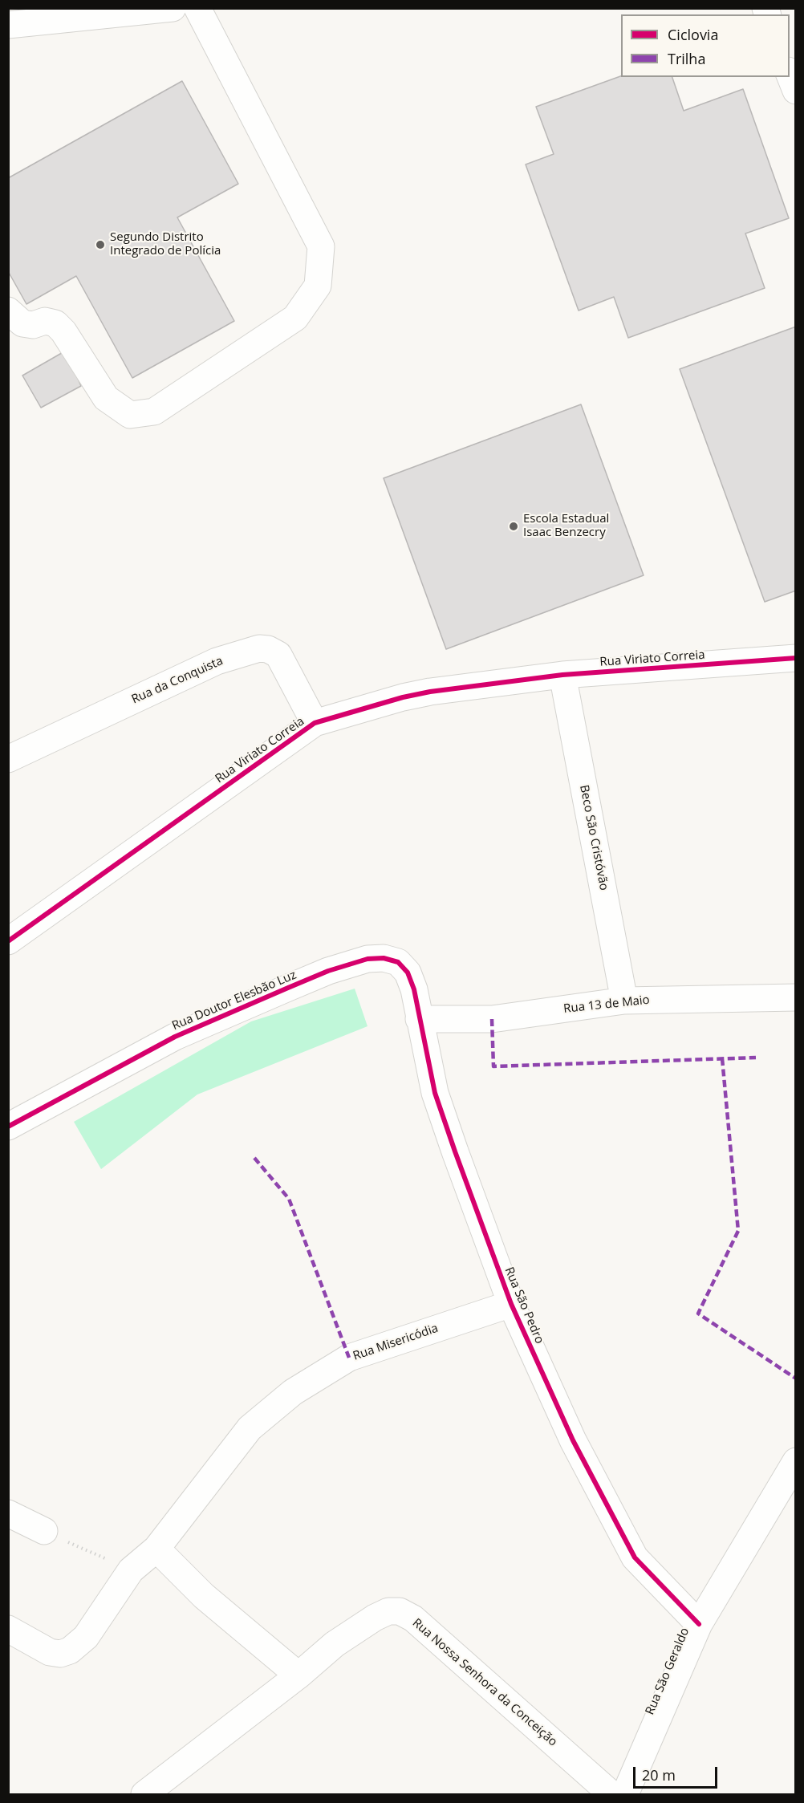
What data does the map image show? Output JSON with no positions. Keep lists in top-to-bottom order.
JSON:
{
  "streets": {
    "street": [
      "Rua Viriato Correia",
      "Rua da Conquista",
      "Beco São Cristóvão",
      "Rua Doutor Elesbão Luz",
      "Rua 13 de Maio",
      "Rua São Pedro",
      "Rua Misericódia",
      "Rua São Geraldo",
      "Rua Nossa Senhora da Conceição"
    ]
  },
  "crossings": [
    ["Rua Viriato Correia", "Rua da Conquista"],
    ["Rua Viriato Correia", "Beco São Cristóvão"],
    ["Beco São Cristóvão", "Rua 13 de Maio"],
    ["Rua Doutor Elesbão Luz", "Rua São Pedro"],
    ["Rua 13 de Maio", "Rua São Pedro"],
    ["Rua São Pedro", "Rua Misericódia"],
    ["Rua São Pedro", "Rua São Geraldo"]
  ],
  "places": ["Segundo Distrito Integrado de Polícia", "Escola Estadual Isaac Benzecry"],
  "legend": ["Ciclovia", "Trilha"],
  "scale_bar": "20 m"
}
